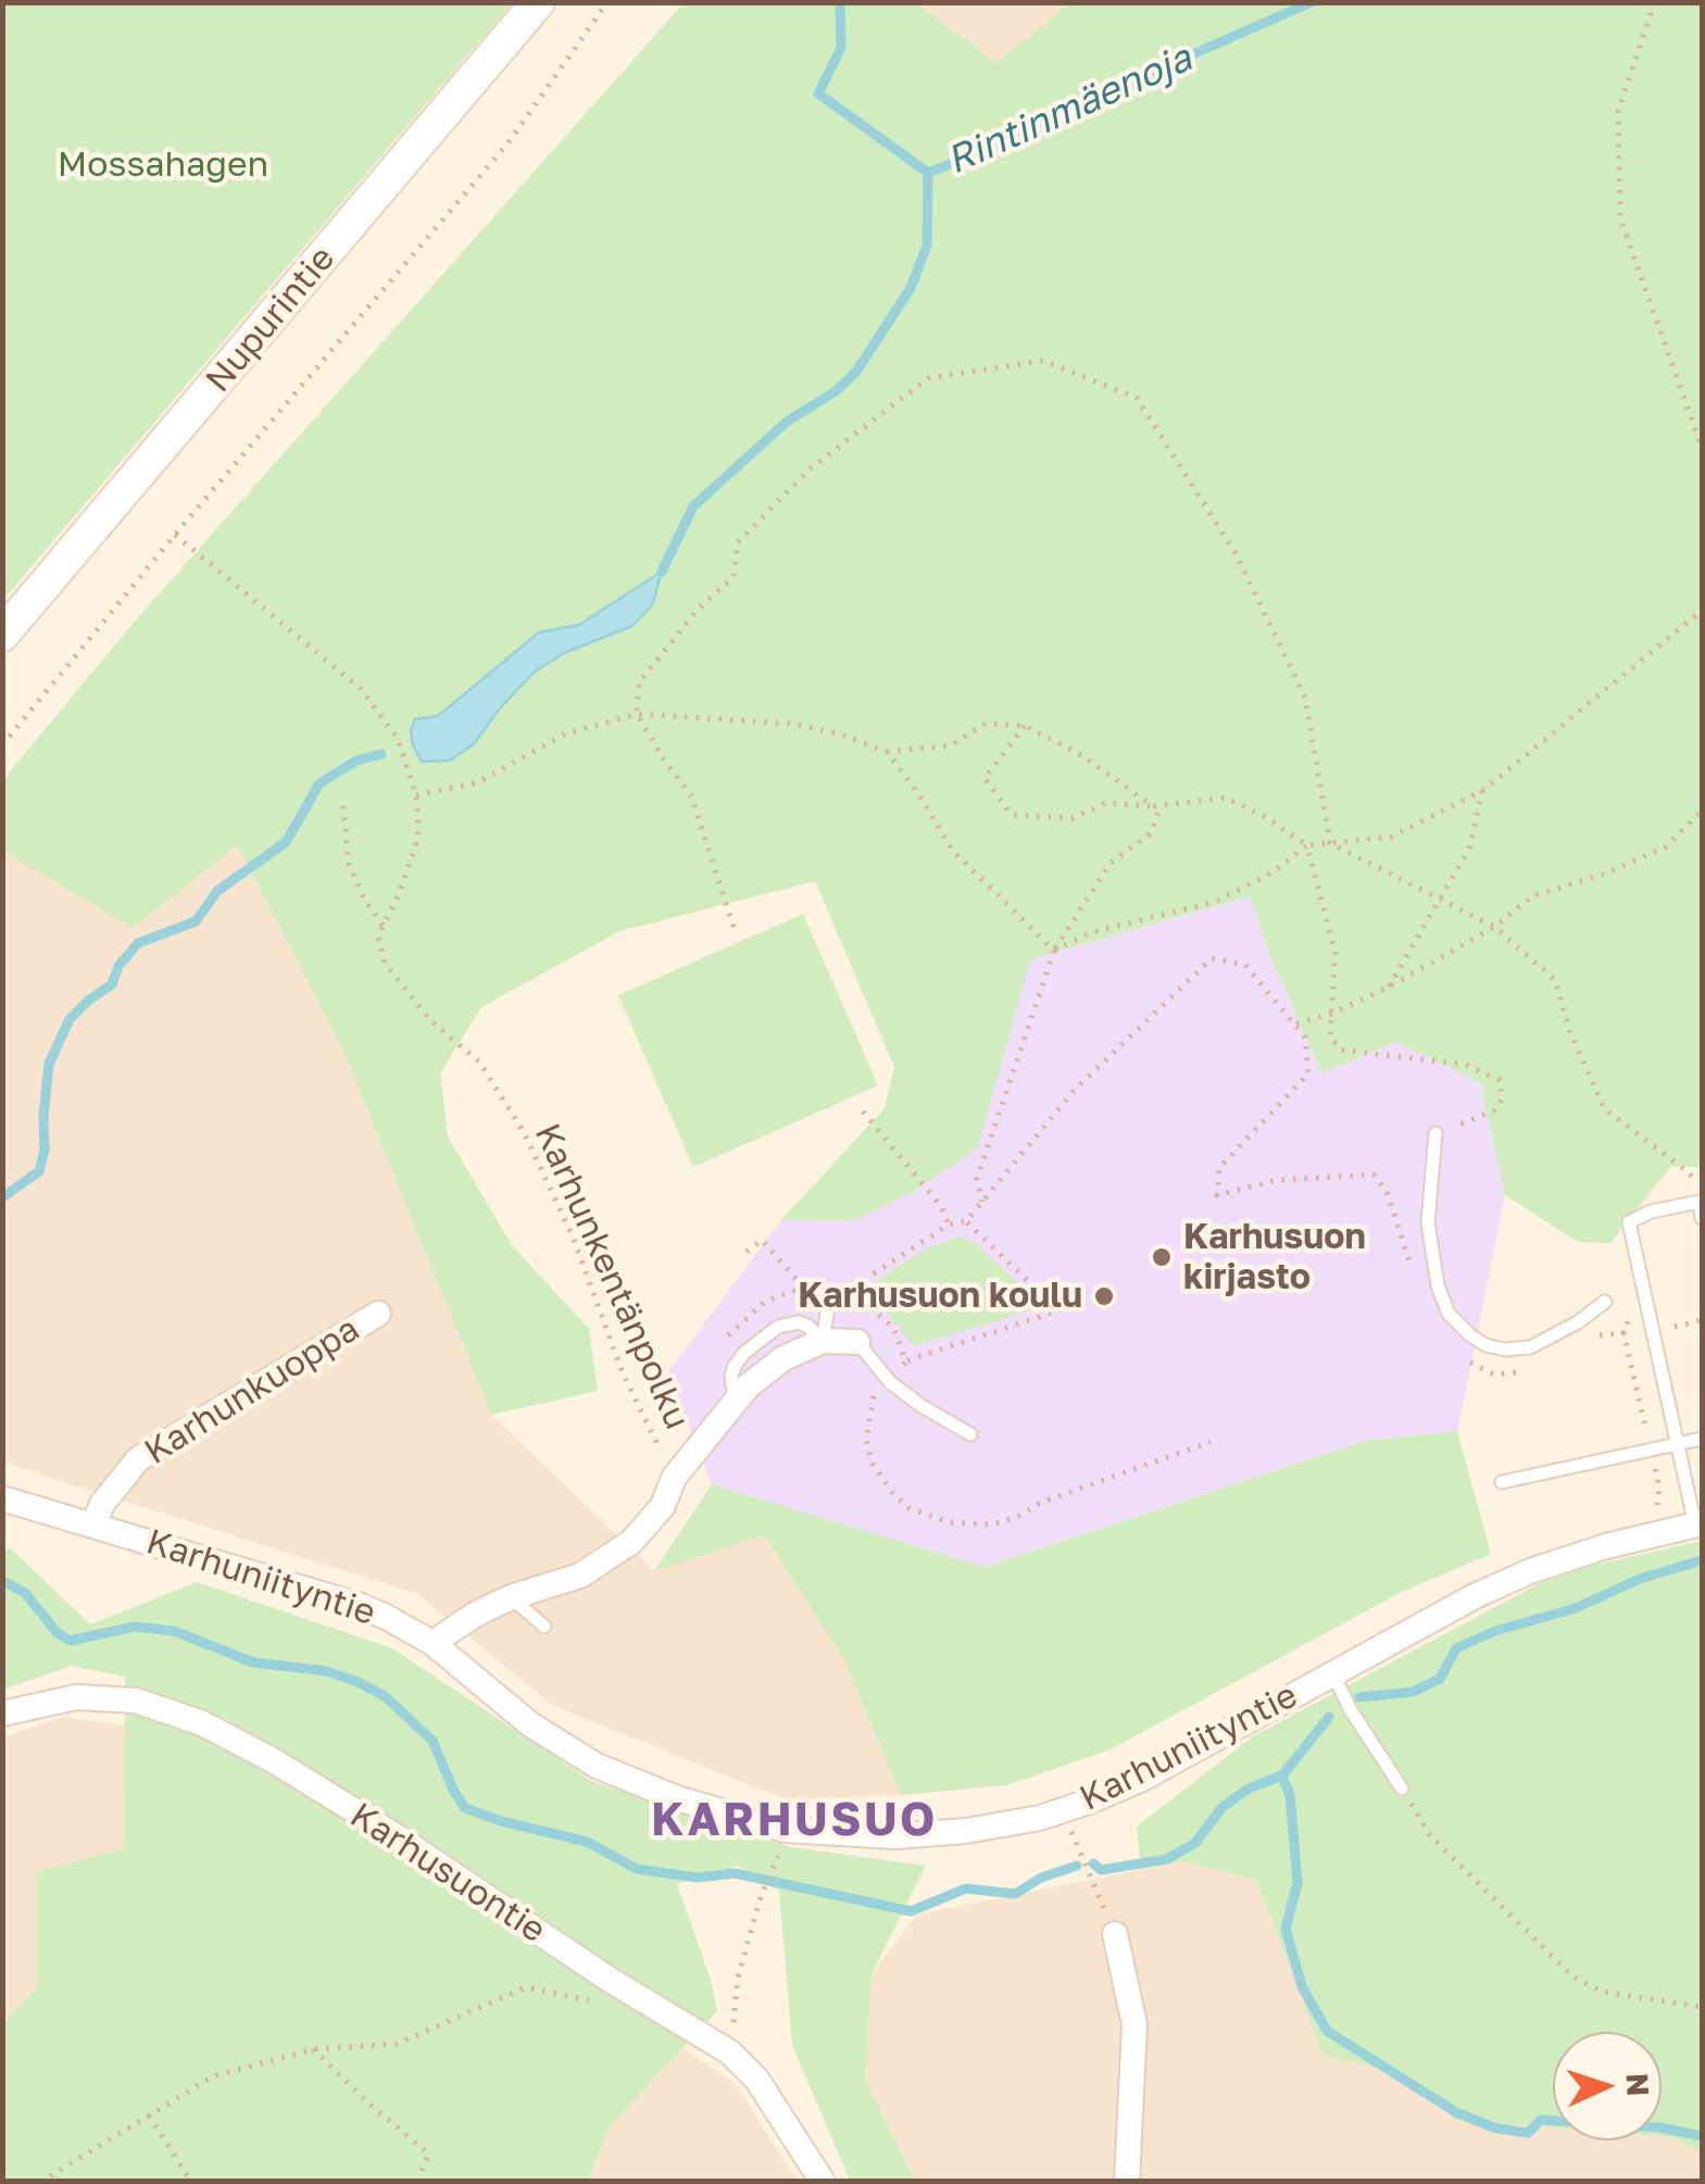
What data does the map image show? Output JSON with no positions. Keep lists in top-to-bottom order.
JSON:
{
  "streets": {
    "main road": ["Nupurintie"],
    "street": ["Karhunkuoppa", "Karhuniityntie", "Karhusuontie"],
    "path": ["Karhunkentänpolku"]
  },
  "crossings": [
    ["Karhunkuoppa", "Karhuniityntie"]
  ],
  "districts": ["KARHUSUO"],
  "water": ["Rintinmäenoja"],
  "parks": ["Mossahagen"],
  "places": ["Karhusuon kirjasto", "Karhusuon koulu"],
  "north": "right"
}
